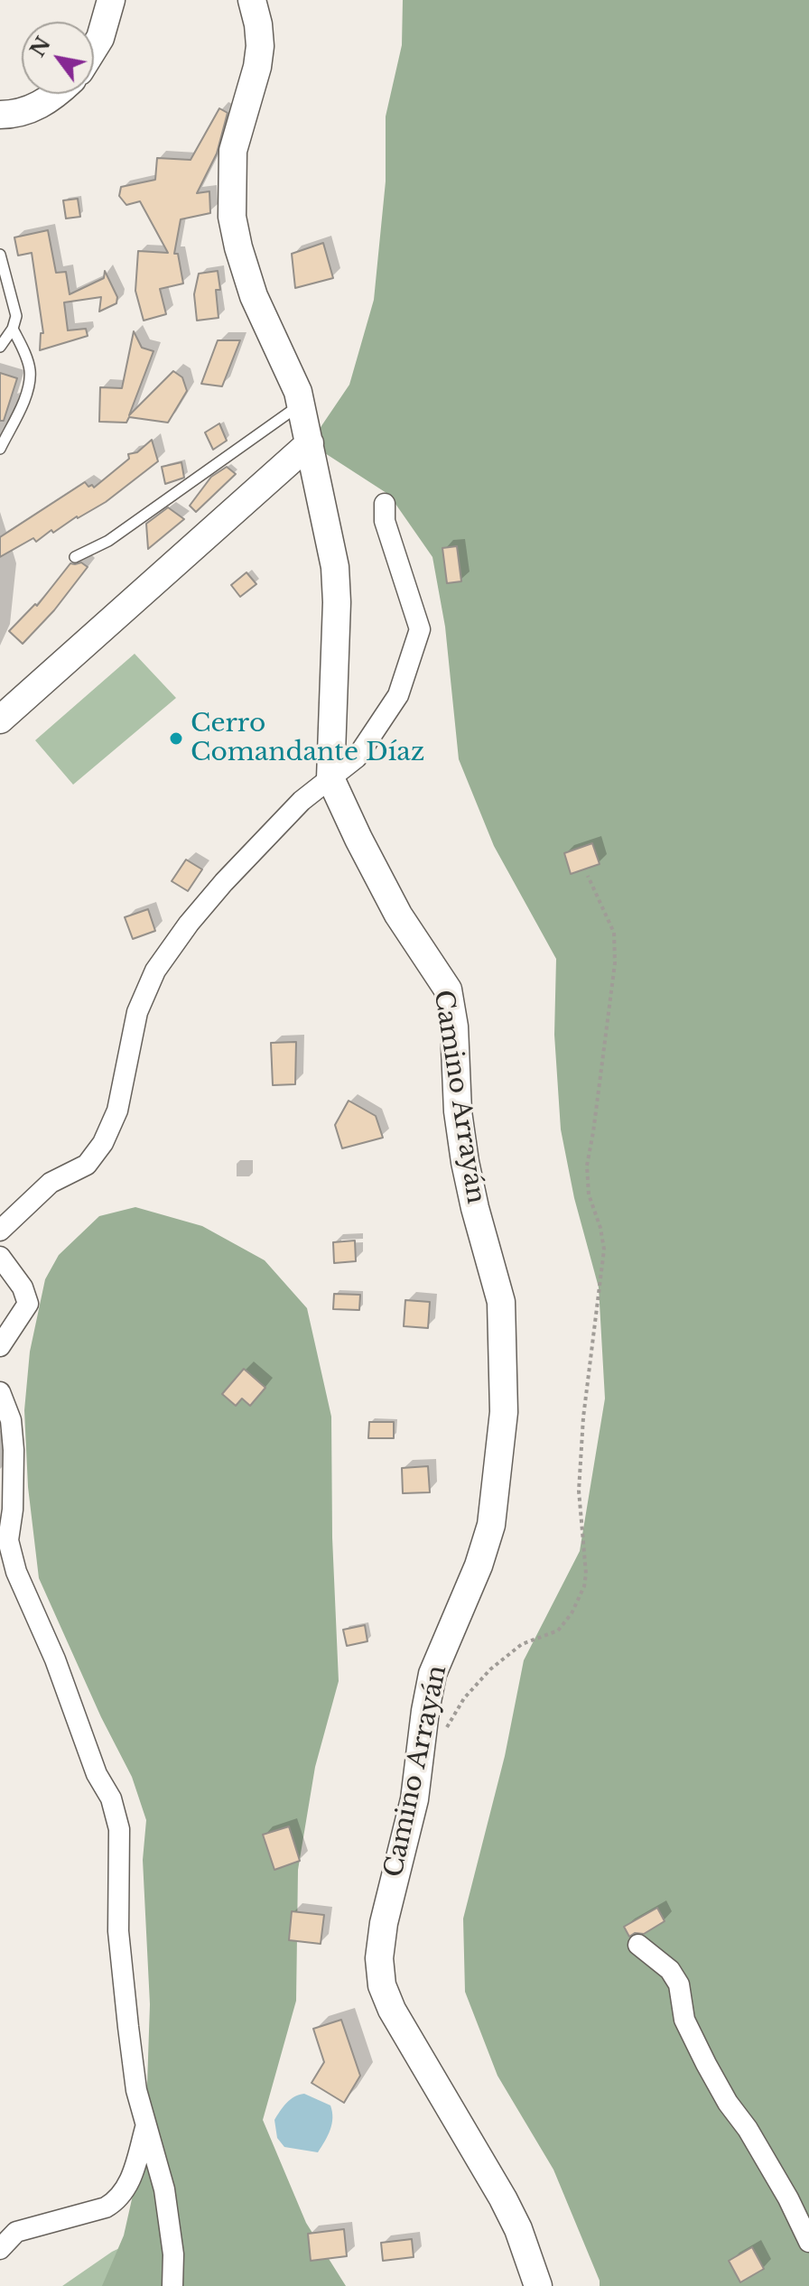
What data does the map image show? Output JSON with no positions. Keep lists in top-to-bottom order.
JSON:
{
  "streets": {
    "street": ["Camino Arrayán"]
  },
  "places": ["Cerro Comandante Díaz"],
  "north": "top left"
}
